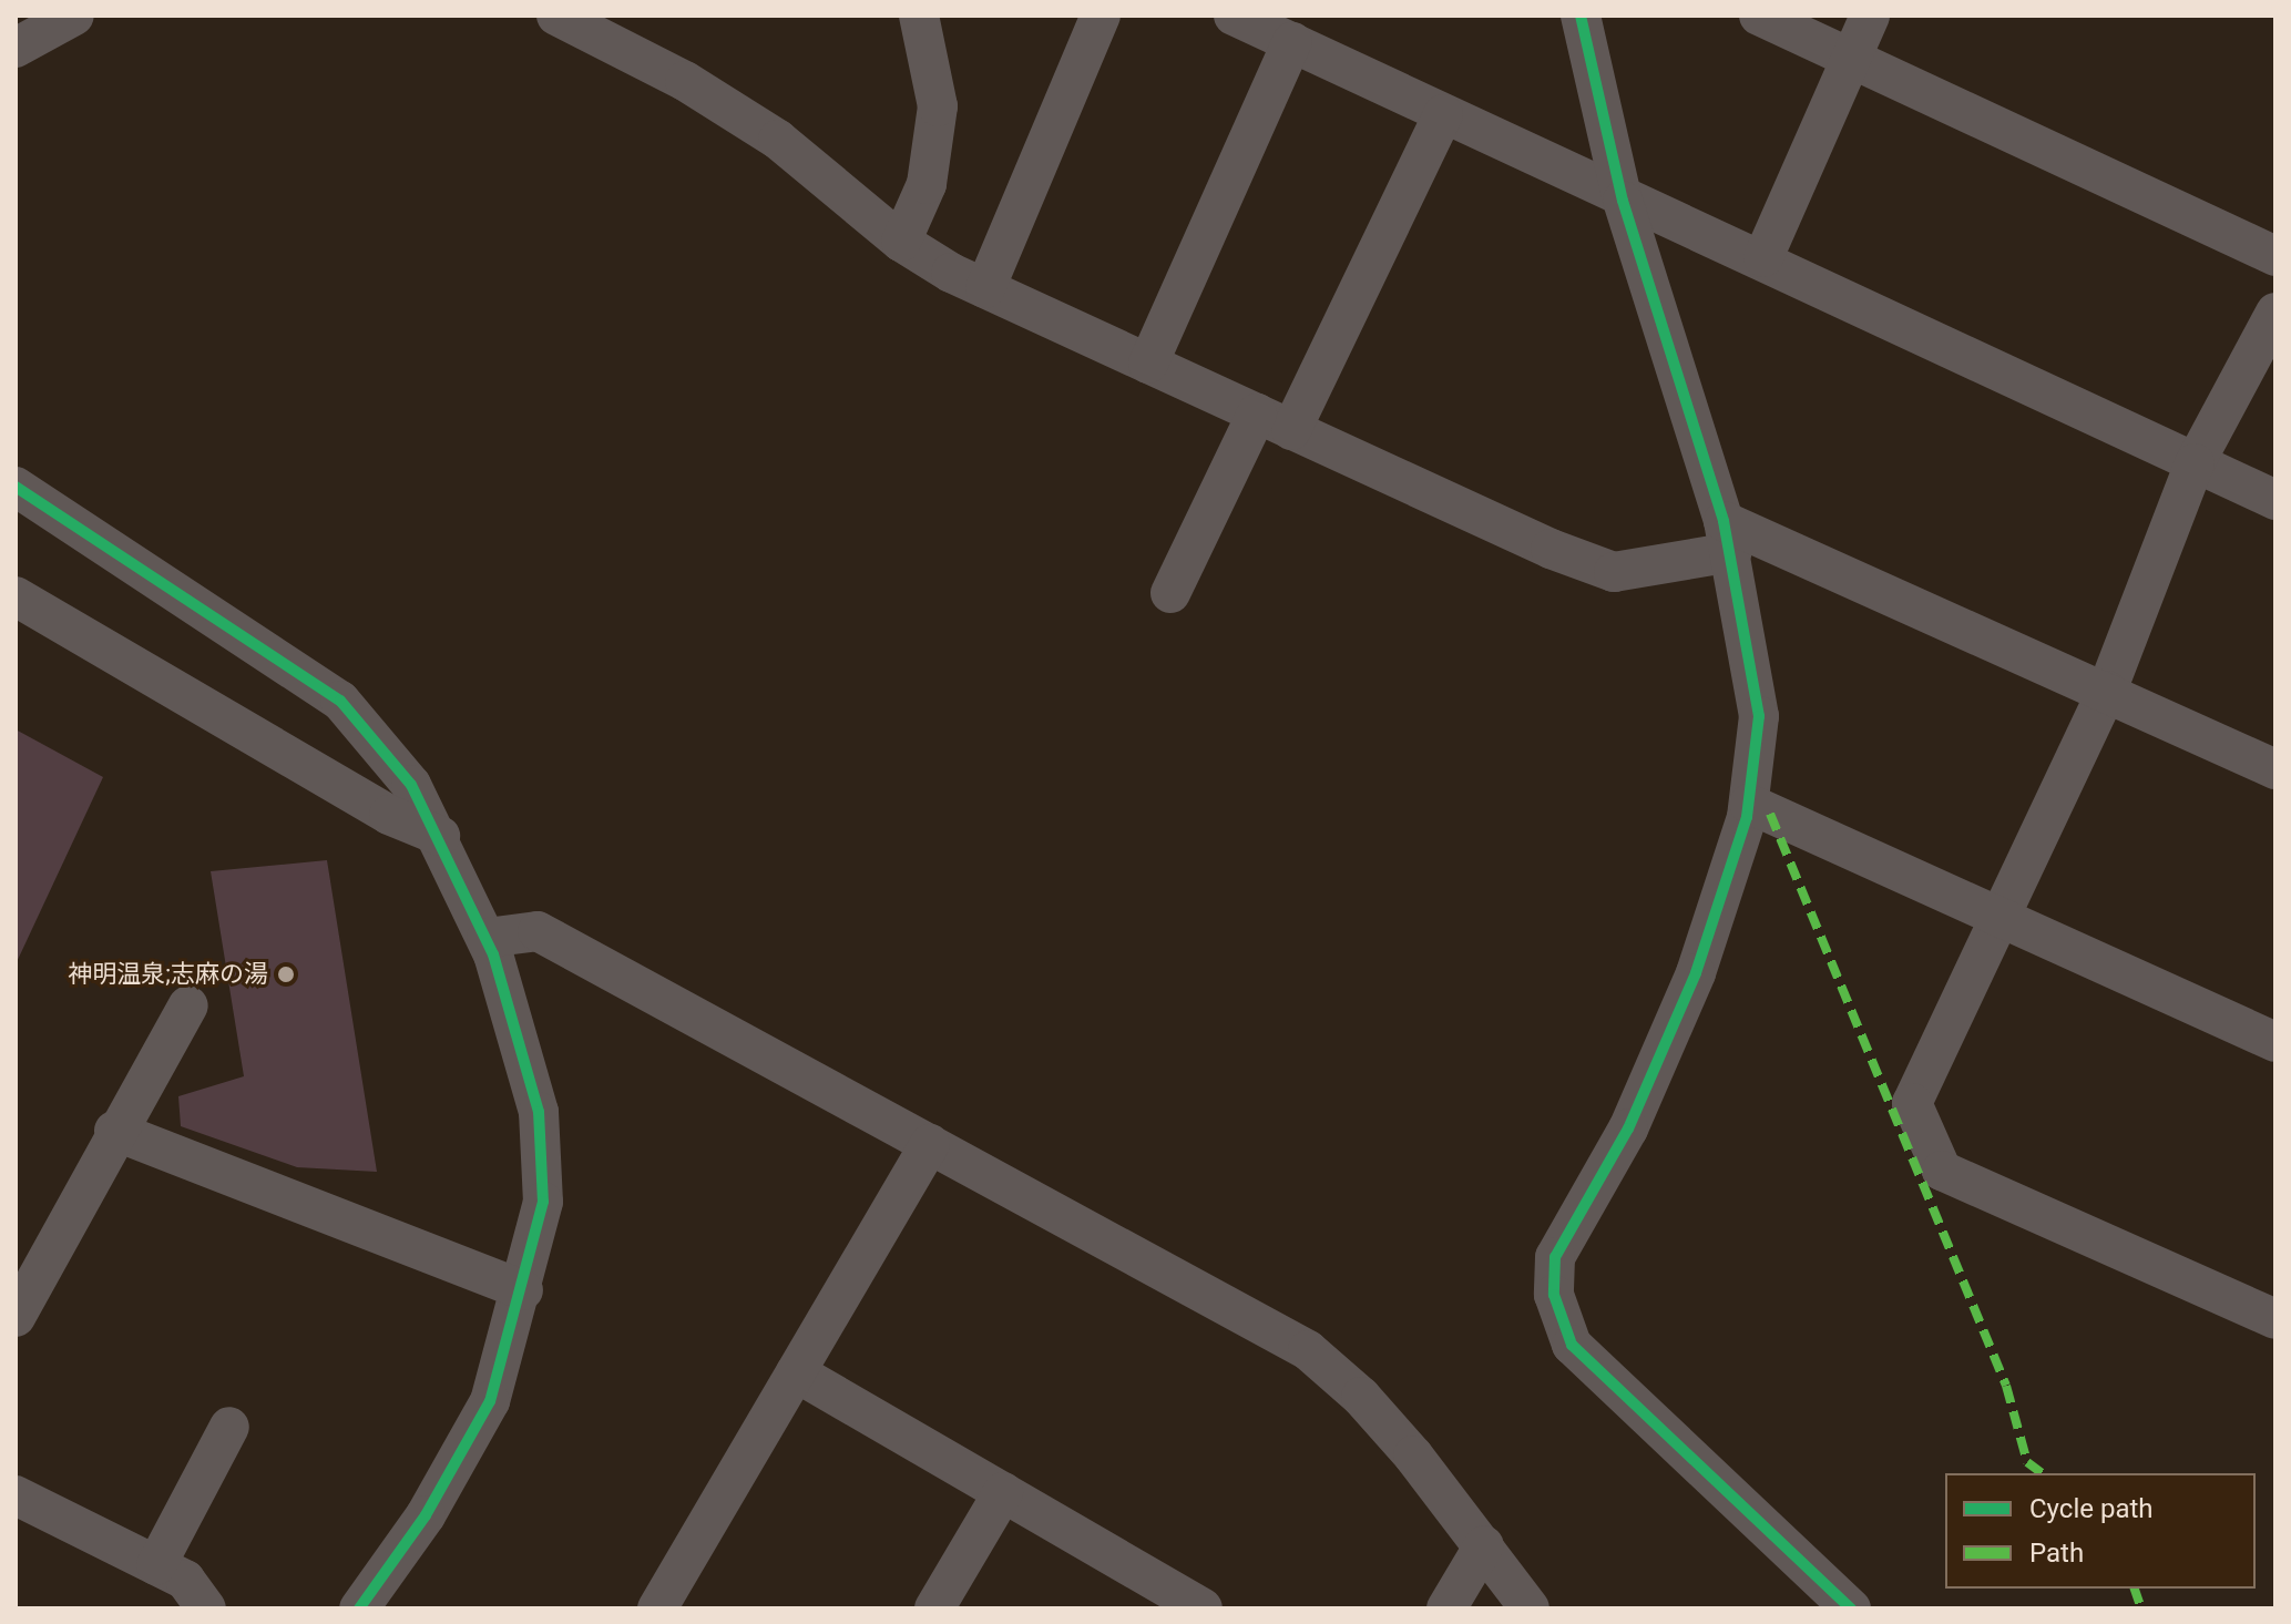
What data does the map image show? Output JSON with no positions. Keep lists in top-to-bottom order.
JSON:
{
  "places": ["神明温泉;志麻の湯"],
  "legend": ["Cycle path", "Path"]
}
